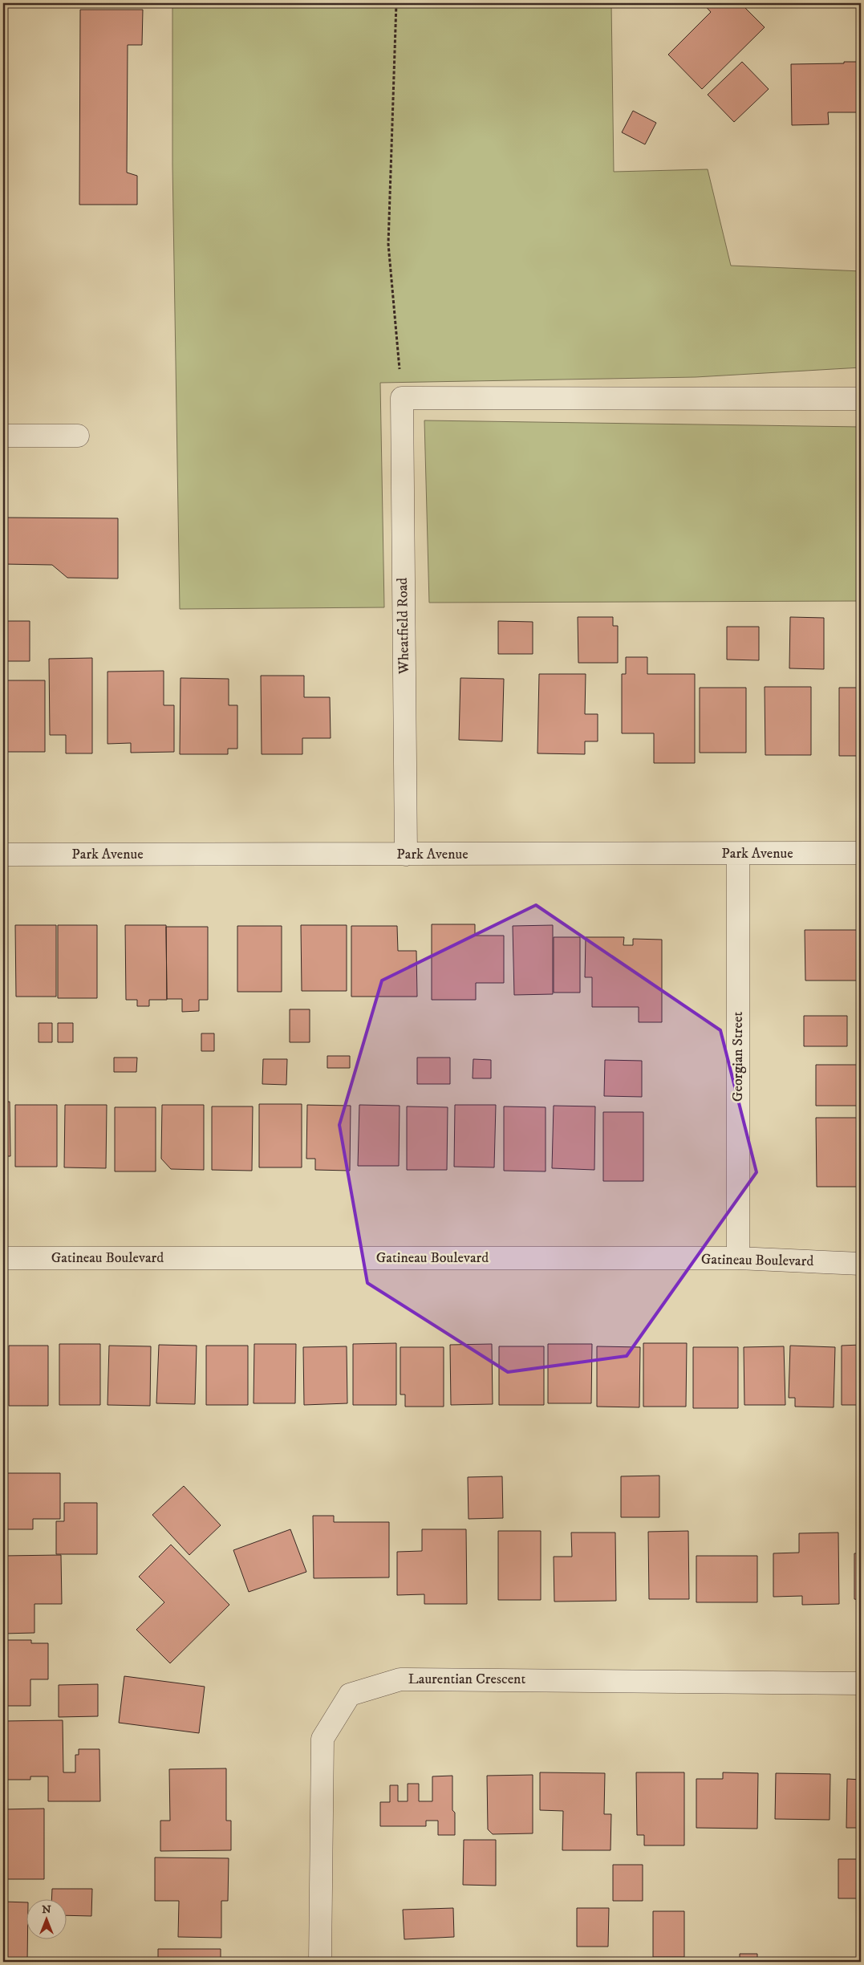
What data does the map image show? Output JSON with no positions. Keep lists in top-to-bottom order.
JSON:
{
  "streets": {
    "street": [
      "Wheatfield Road",
      "Park Avenue",
      "Georgian Street",
      "Gatineau Boulevard",
      "Laurentian Crescent"
    ]
  },
  "crossings": [
    ["Wheatfield Road", "Park Avenue"],
    ["Park Avenue", "Georgian Street"],
    ["Georgian Street", "Gatineau Boulevard"]
  ],
  "north": "top"
}
